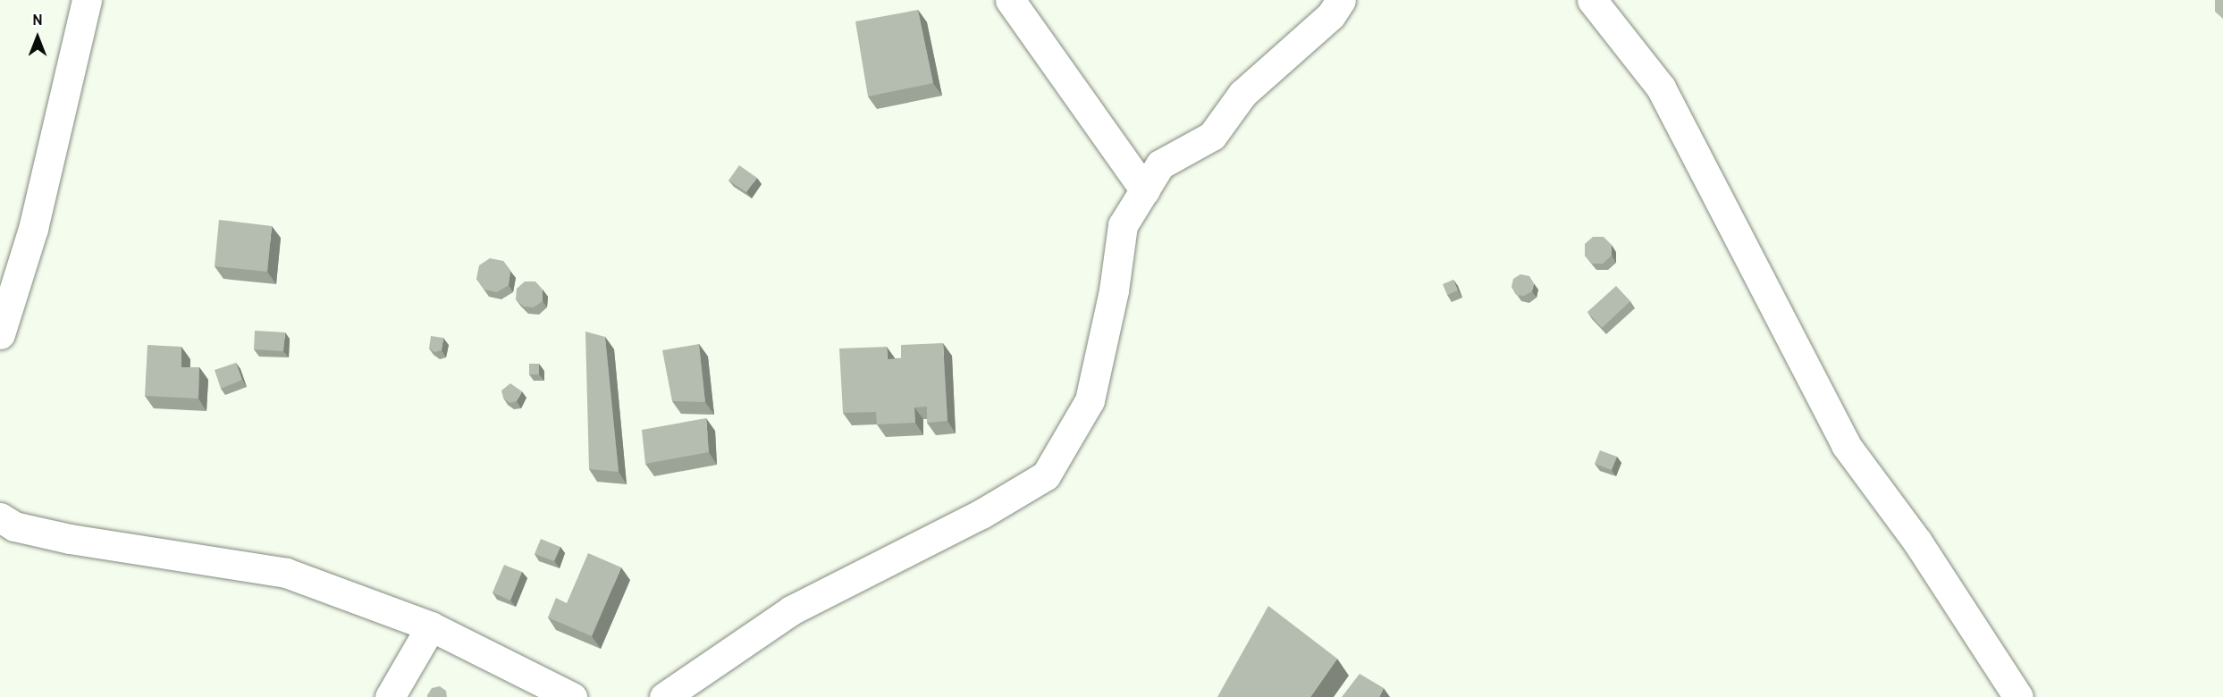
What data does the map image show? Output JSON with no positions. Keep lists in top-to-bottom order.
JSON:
{
  "north": "top"
}
